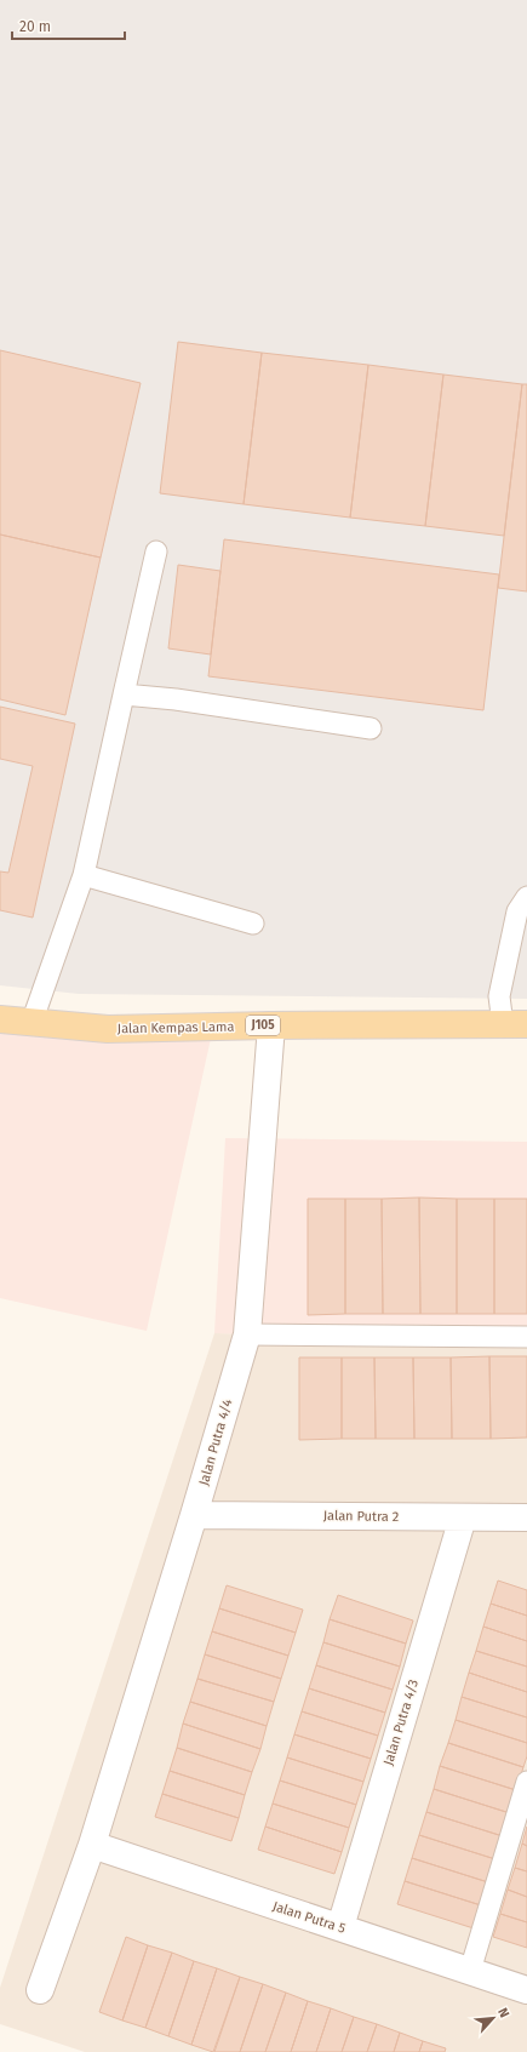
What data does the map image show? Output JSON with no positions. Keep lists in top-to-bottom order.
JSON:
{
  "streets": {
    "main road": ["J105", "Jalan Kempas Lama"],
    "street": [
      "Jalan Putra 4/4",
      "Jalan Putra 2",
      "Jalan Putra 4/3",
      "Jalan Putra 5"
    ]
  },
  "crossings": [
    ["Jalan Kempas Lama", "Jalan Putra 4/4"],
    ["Jalan Putra 4/4", "Jalan Putra 2"],
    ["Jalan Putra 4/4", "Jalan Putra 5"],
    ["Jalan Putra 2", "Jalan Putra 4/3"],
    ["Jalan Putra 4/3", "Jalan Putra 5"]
  ],
  "scale_bar": "20 m",
  "north": "top right"
}
